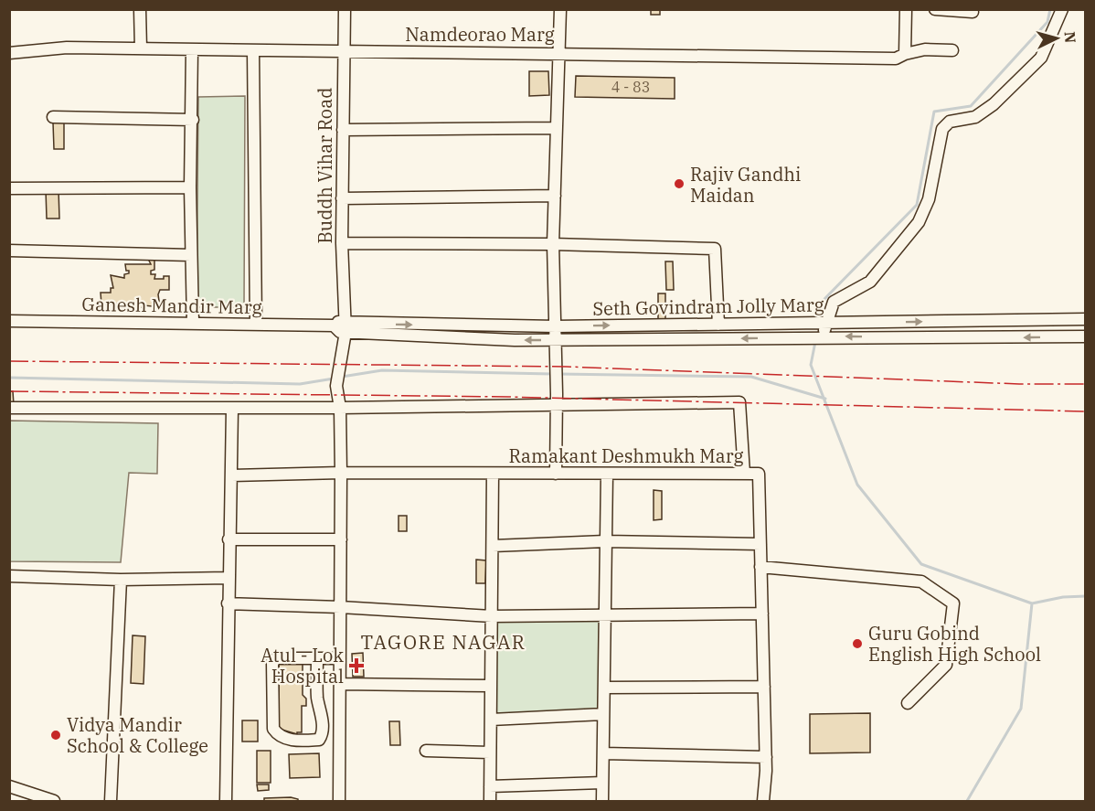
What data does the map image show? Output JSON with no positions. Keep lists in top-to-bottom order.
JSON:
{
  "streets": {
    "street": [
      "Namdeorao Marg",
      "Buddh Vihar Road",
      "Ganesh Mandir Marg",
      "Seth Govindram Jolly Marg",
      "Ramakant Deshmukh Marg"
    ]
  },
  "crossings": [
    ["Namdeorao Marg", "Buddh Vihar Road"],
    ["Buddh Vihar Road", "Seth Govindram Jolly Marg"],
    ["Buddh Vihar Road", "Ramakant Deshmukh Marg"],
    ["Ganesh Mandir Marg", "Seth Govindram Jolly Marg"]
  ],
  "districts": ["TAGORE NAGAR"],
  "places": {
    "other": ["Rajiv Gandhi Maidan", "Guru Gobind English High School", "Vidya Mandir School & College"],
    "health": ["Atul - Lok Hospital"]
  },
  "house_numbers": ["4 - 83"],
  "north": "right"
}
